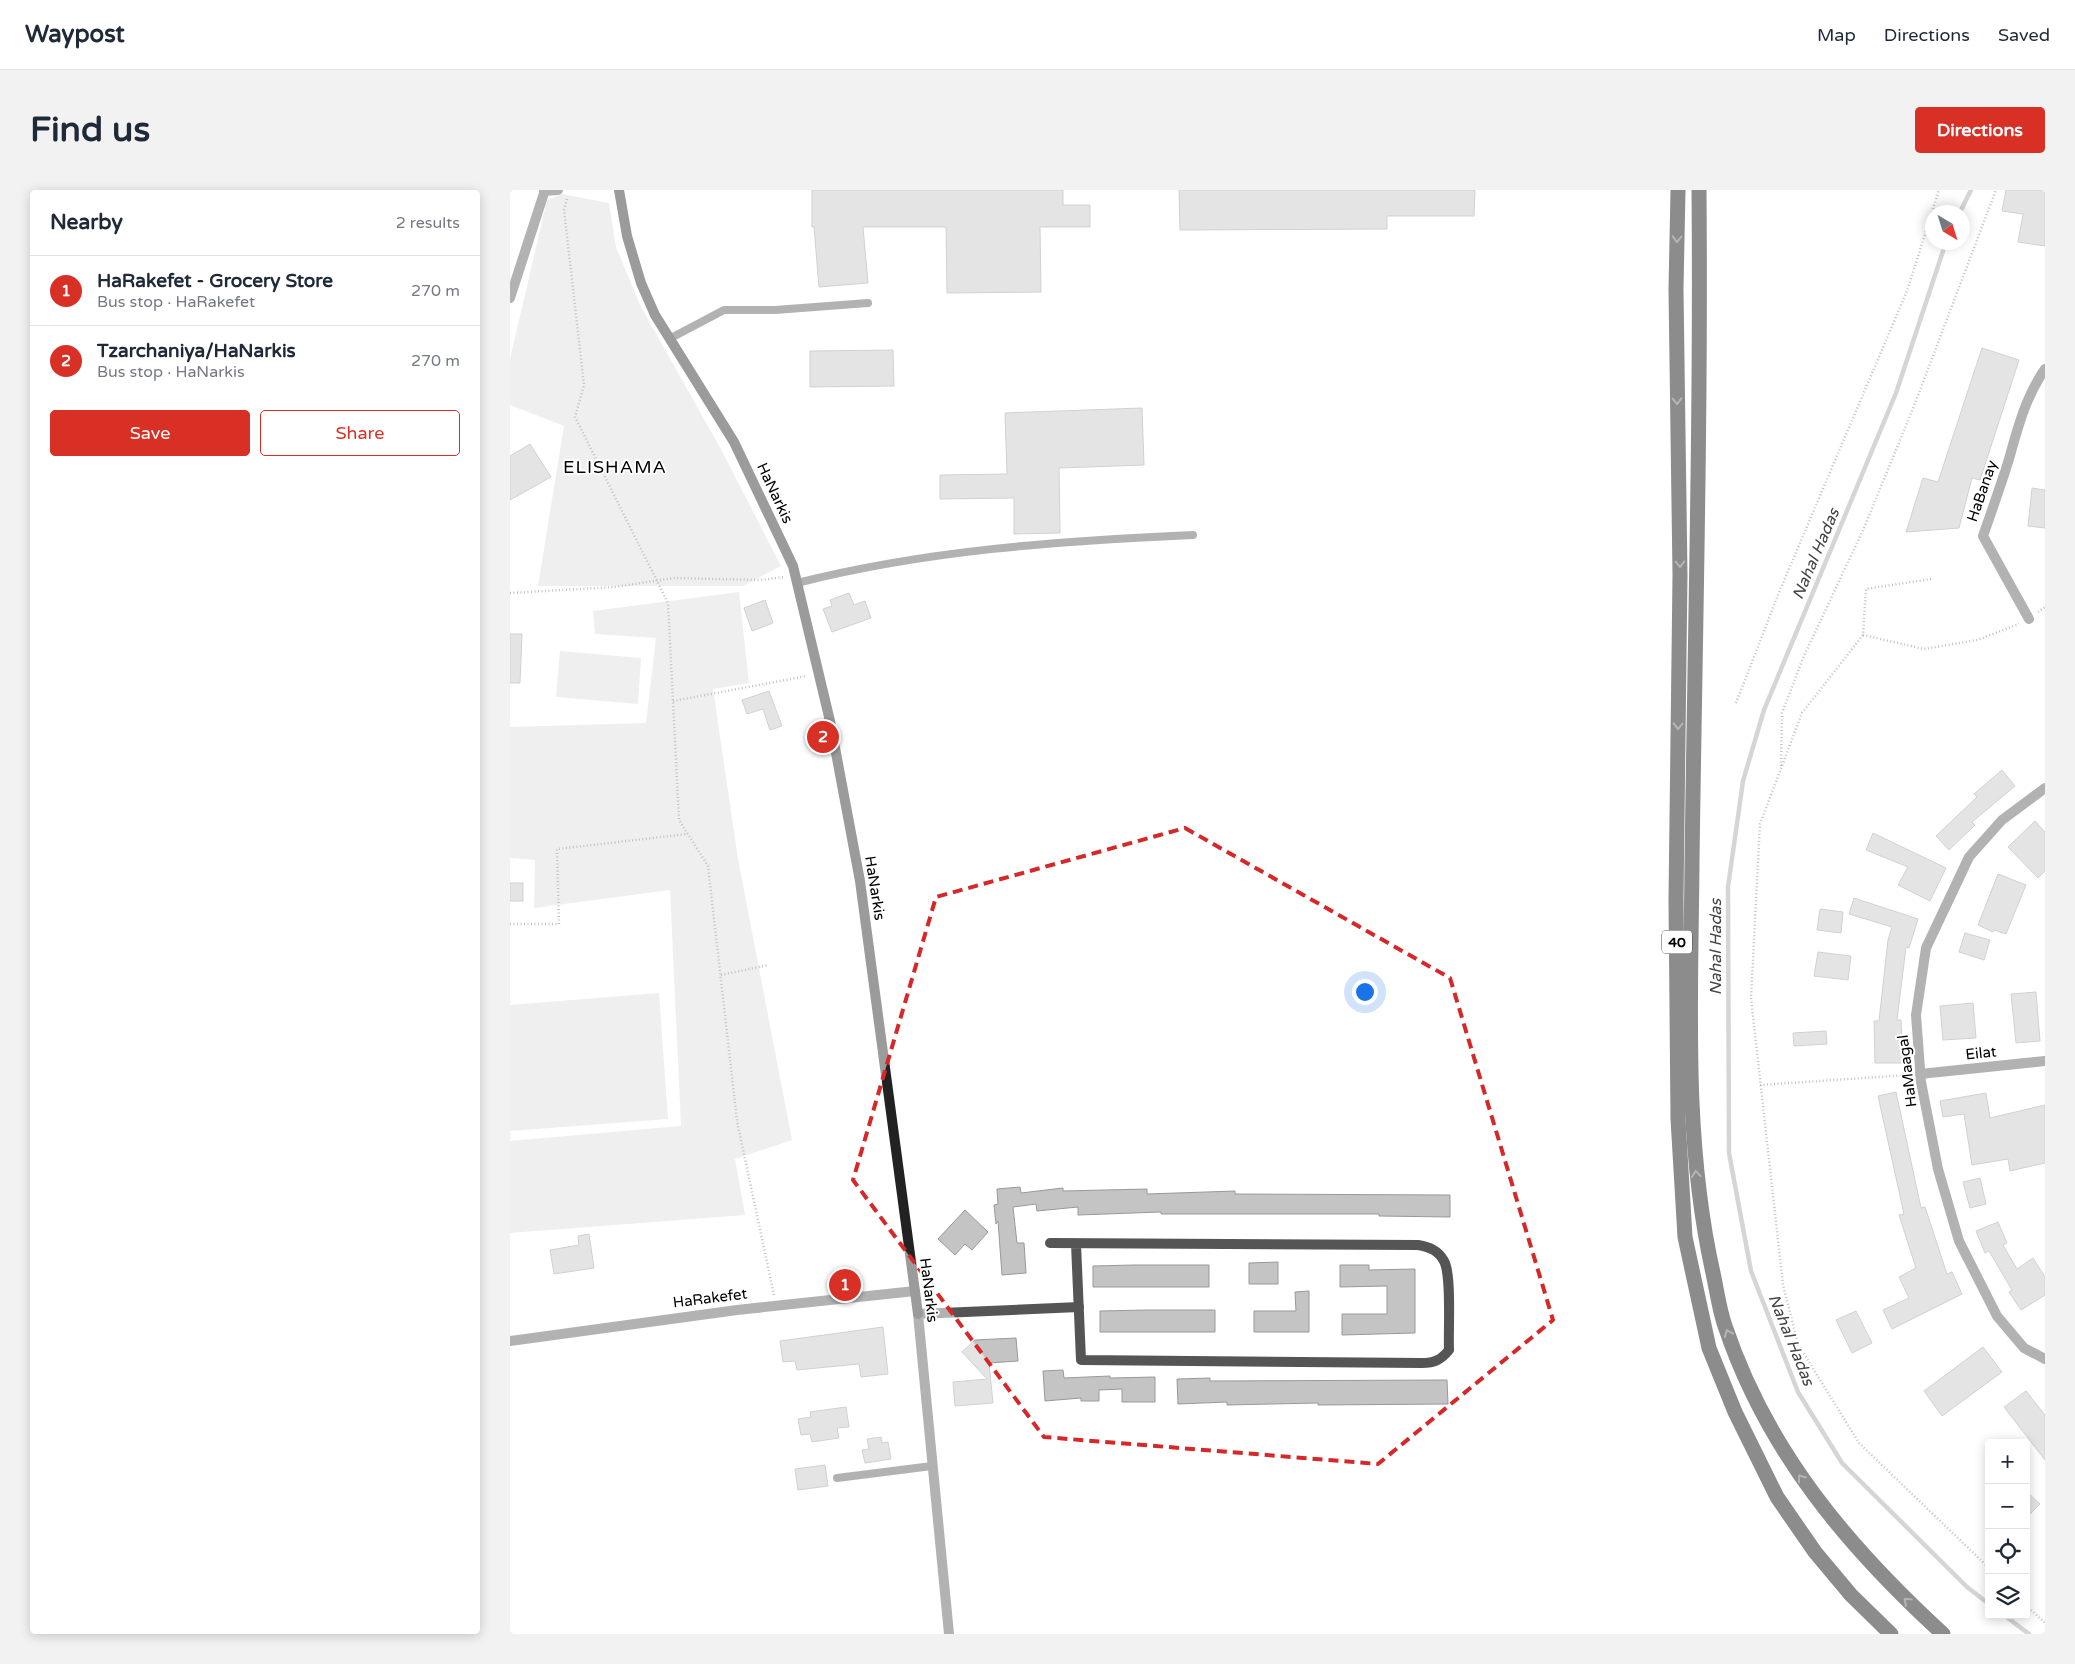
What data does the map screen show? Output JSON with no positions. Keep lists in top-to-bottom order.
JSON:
{
  "streets": {
    "highway": ["40"],
    "street": [
      "HaBanay",
      "HaNarkis",
      "Eilat",
      "HaMaagal",
      "HaRakefet"
    ]
  },
  "crossings": [
    ["HaNarkis", "HaRakefet"],
    ["Eilat", "HaMaagal"]
  ],
  "districts": ["ELISHAMA"],
  "water": ["Nahal Hadas"],
  "north": "bottom right",
  "page": {
    "header": "Waypost",
    "nav": ["Map", "Directions", "Saved"],
    "buttons": [
      "Directions",
      ["Save", "Share"]
    ],
    "title": "Find us",
    "heading": ["Nearby", "2 results"],
    "list": [
      {
        "mark": "1",
        "name": "HaRakefet - Grocery Store",
        "note": "Bus stop · HaRakefet",
        "value": "270 m"
      },
      {
        "mark": "2",
        "name": "Tzarchaniya/HaNarkis",
        "note": "Bus stop · HaNarkis",
        "value": "270 m"
      }
    ],
    "pins": ["2", "1"],
    "map_buttons": ["+", "−"]
  }
}
